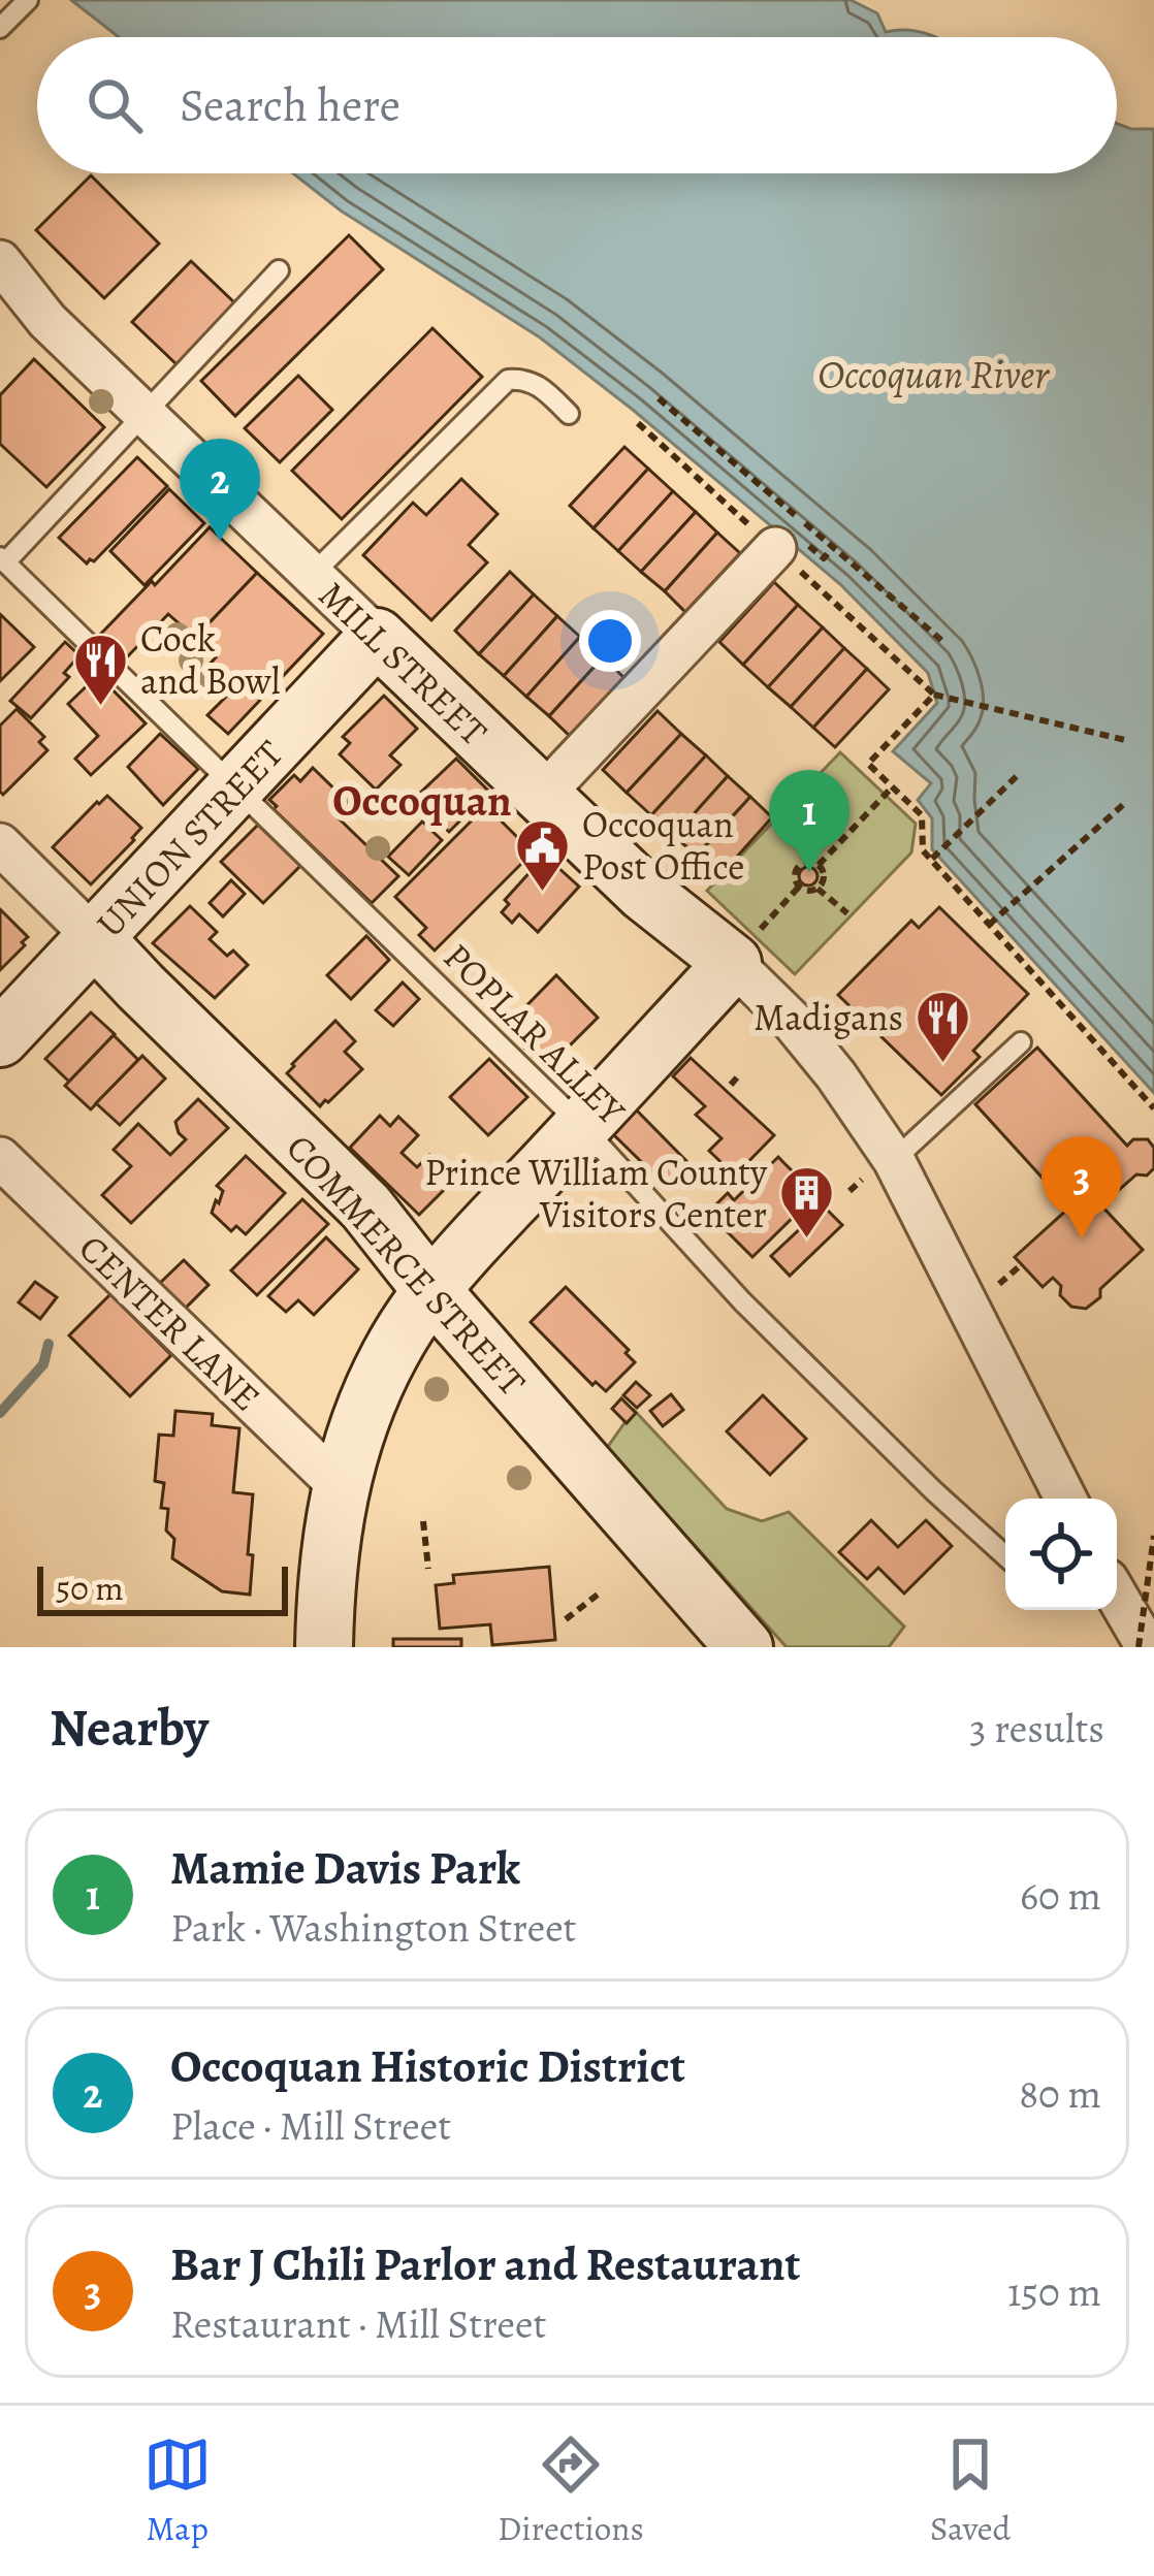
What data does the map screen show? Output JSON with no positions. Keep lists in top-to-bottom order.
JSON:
{
  "streets": {
    "street": [
      "MILL STREET",
      "UNION STREET",
      "COMMERCE STREET",
      "CENTER LANE"
    ],
    "lane": ["POPLAR ALLEY"]
  },
  "crossings": [
    ["MILL STREET", "UNION STREET"],
    ["UNION STREET", "POPLAR ALLEY"],
    ["UNION STREET", "COMMERCE STREET"]
  ],
  "districts": ["Occoquan"],
  "water": ["Occoquan River"],
  "places": {
    "restaurant": ["Cock and Bowl", "Madigans"],
    "public building": ["Occoquan Post Office"],
    "building": ["Prince William County Visitors Center"]
  },
  "scale_bar": "50 m",
  "page": {
    "search": "Search here",
    "pins": ["2", "1", "3"],
    "scale": "50 m",
    "heading": ["Nearby", "3 results"],
    "list": [
      {
        "mark": "1",
        "name": "Mamie Davis Park",
        "note": "Park · Washington Street",
        "value": "60 m"
      },
      {
        "mark": "2",
        "name": "Occoquan Historic District",
        "note": "Place · Mill Street",
        "value": "80 m"
      },
      {
        "mark": "3",
        "name": "Bar J Chili Parlor and Restaurant",
        "note": "Restaurant · Mill Street",
        "value": "150 m"
      }
    ],
    "nav": ["Map", "Directions", "Saved"]
  }
}
